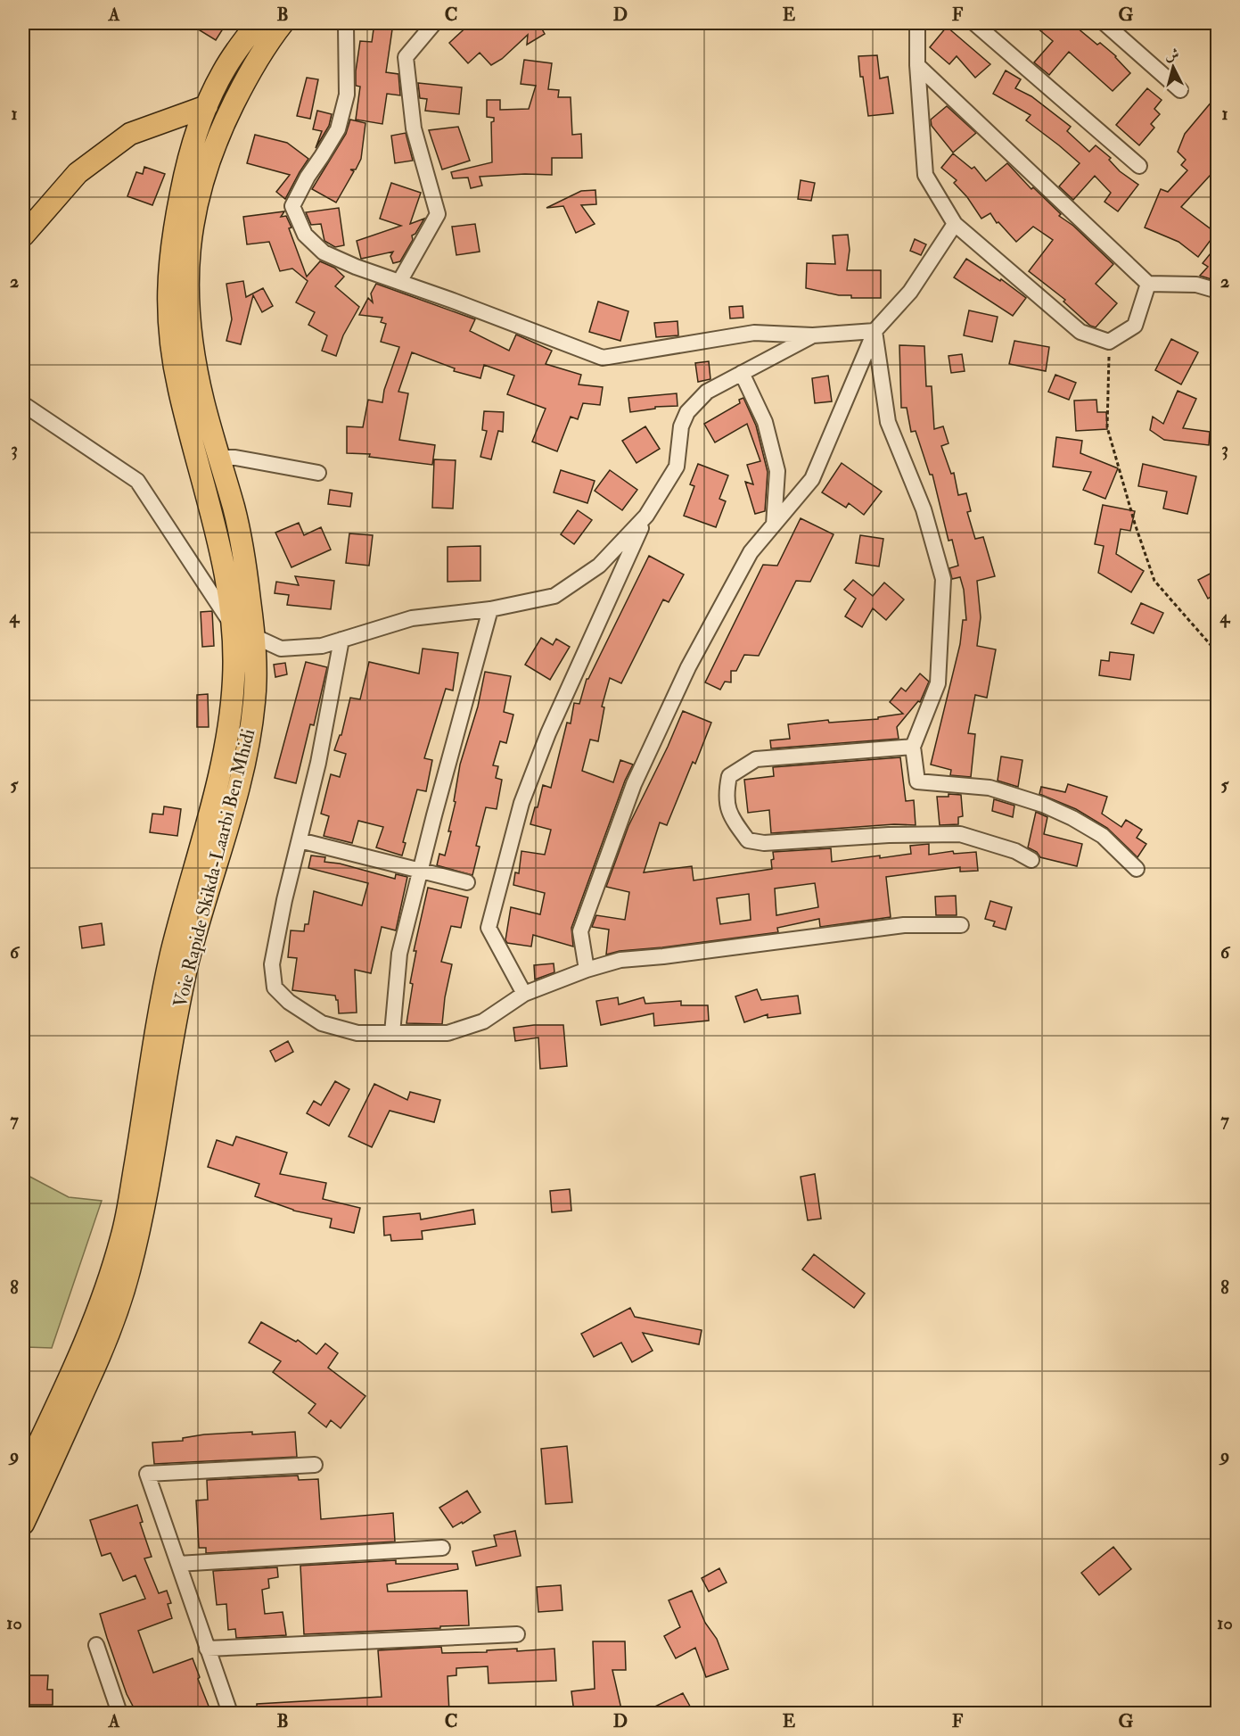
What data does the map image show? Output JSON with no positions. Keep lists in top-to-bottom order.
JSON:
{
  "streets": {
    "highway": ["Voie Rapide Skikda-Laarbi Ben Mhidi"]
  },
  "north": "top",
  "grid": {
    "columns": [
      "A",
      "B",
      "C",
      "D",
      "E",
      "F",
      "G"
    ],
    "rows": [
      "1",
      "2",
      "3",
      "4",
      "5",
      "6",
      "7",
      "8",
      "9",
      "10"
    ]
  }
}
